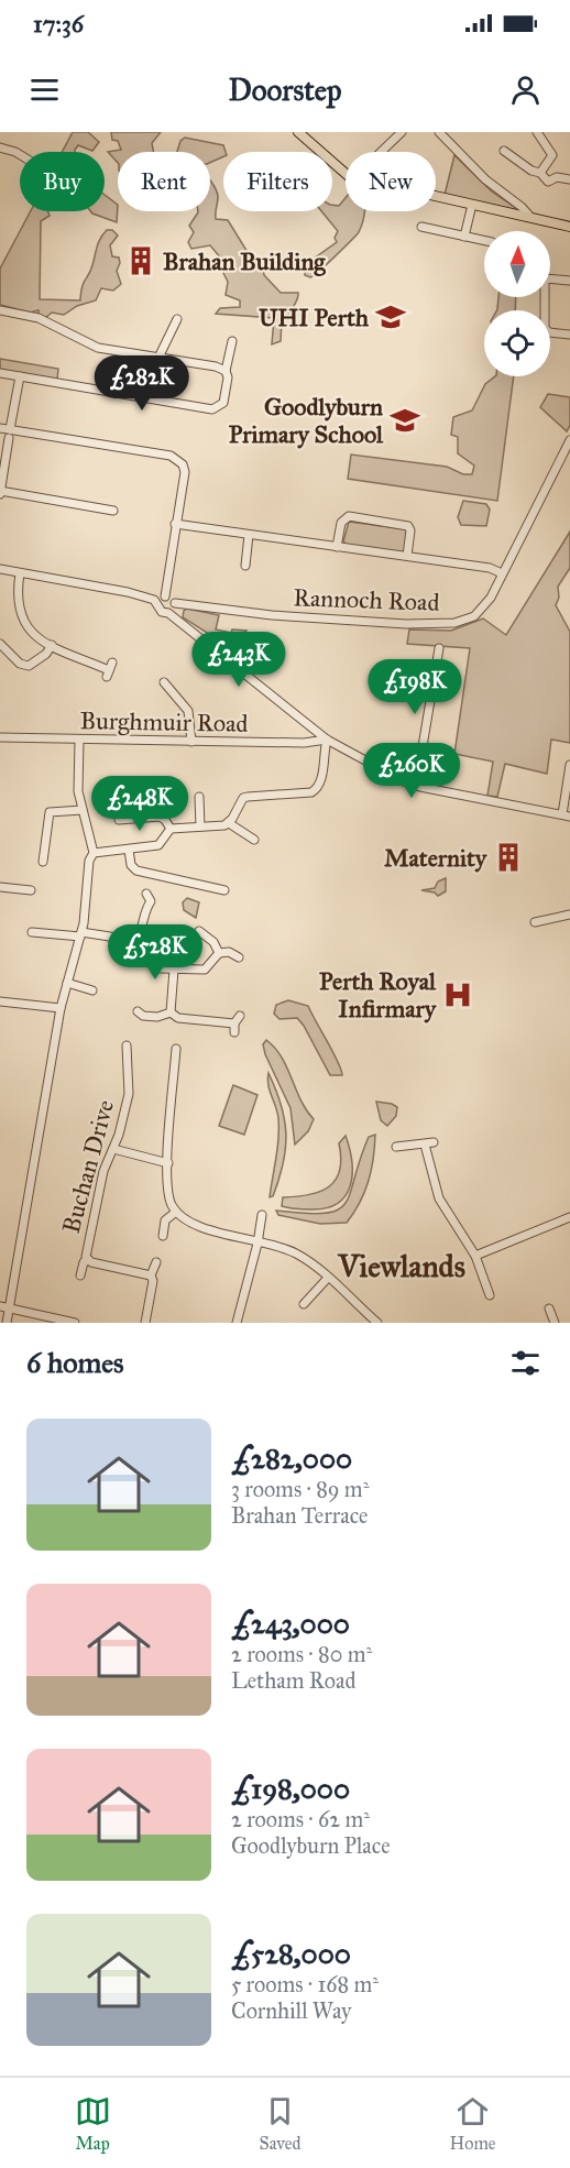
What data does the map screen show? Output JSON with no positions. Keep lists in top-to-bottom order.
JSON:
{
  "streets": {
    "street": ["Rannoch Road", "Burghmuir Road", "Buchan Drive"]
  },
  "districts": ["Viewlands"],
  "places": {
    "building": ["Brahan Building", "Maternity"],
    "school or university": ["UHI Perth", "Goodlyburn Primary School"],
    "hospital": ["Perth Royal Infirmary"]
  },
  "north": "top",
  "page": {
    "status": "17:36",
    "header": "Doorstep",
    "chip": [
      "Buy",
      "Rent",
      "Filters",
      "New"
    ],
    "price": [
      "£282K",
      "£243K",
      "£198K",
      "£260K",
      "£248K",
      "£528K"
    ],
    "heading": "6 homes",
    "list": [
      {
        "name": "£282,000",
        "note": "3 rooms · 89 m² · Brahan Terrace"
      },
      {
        "name": "£243,000",
        "note": "2 rooms · 80 m² · Letham Road"
      },
      {
        "name": "£198,000",
        "note": "2 rooms · 62 m² · Goodlyburn Place"
      },
      {
        "name": "£528,000",
        "note": "5 rooms · 168 m² · Cornhill Way"
      }
    ],
    "tabs": ["Map", "Saved", "Home"]
  }
}
